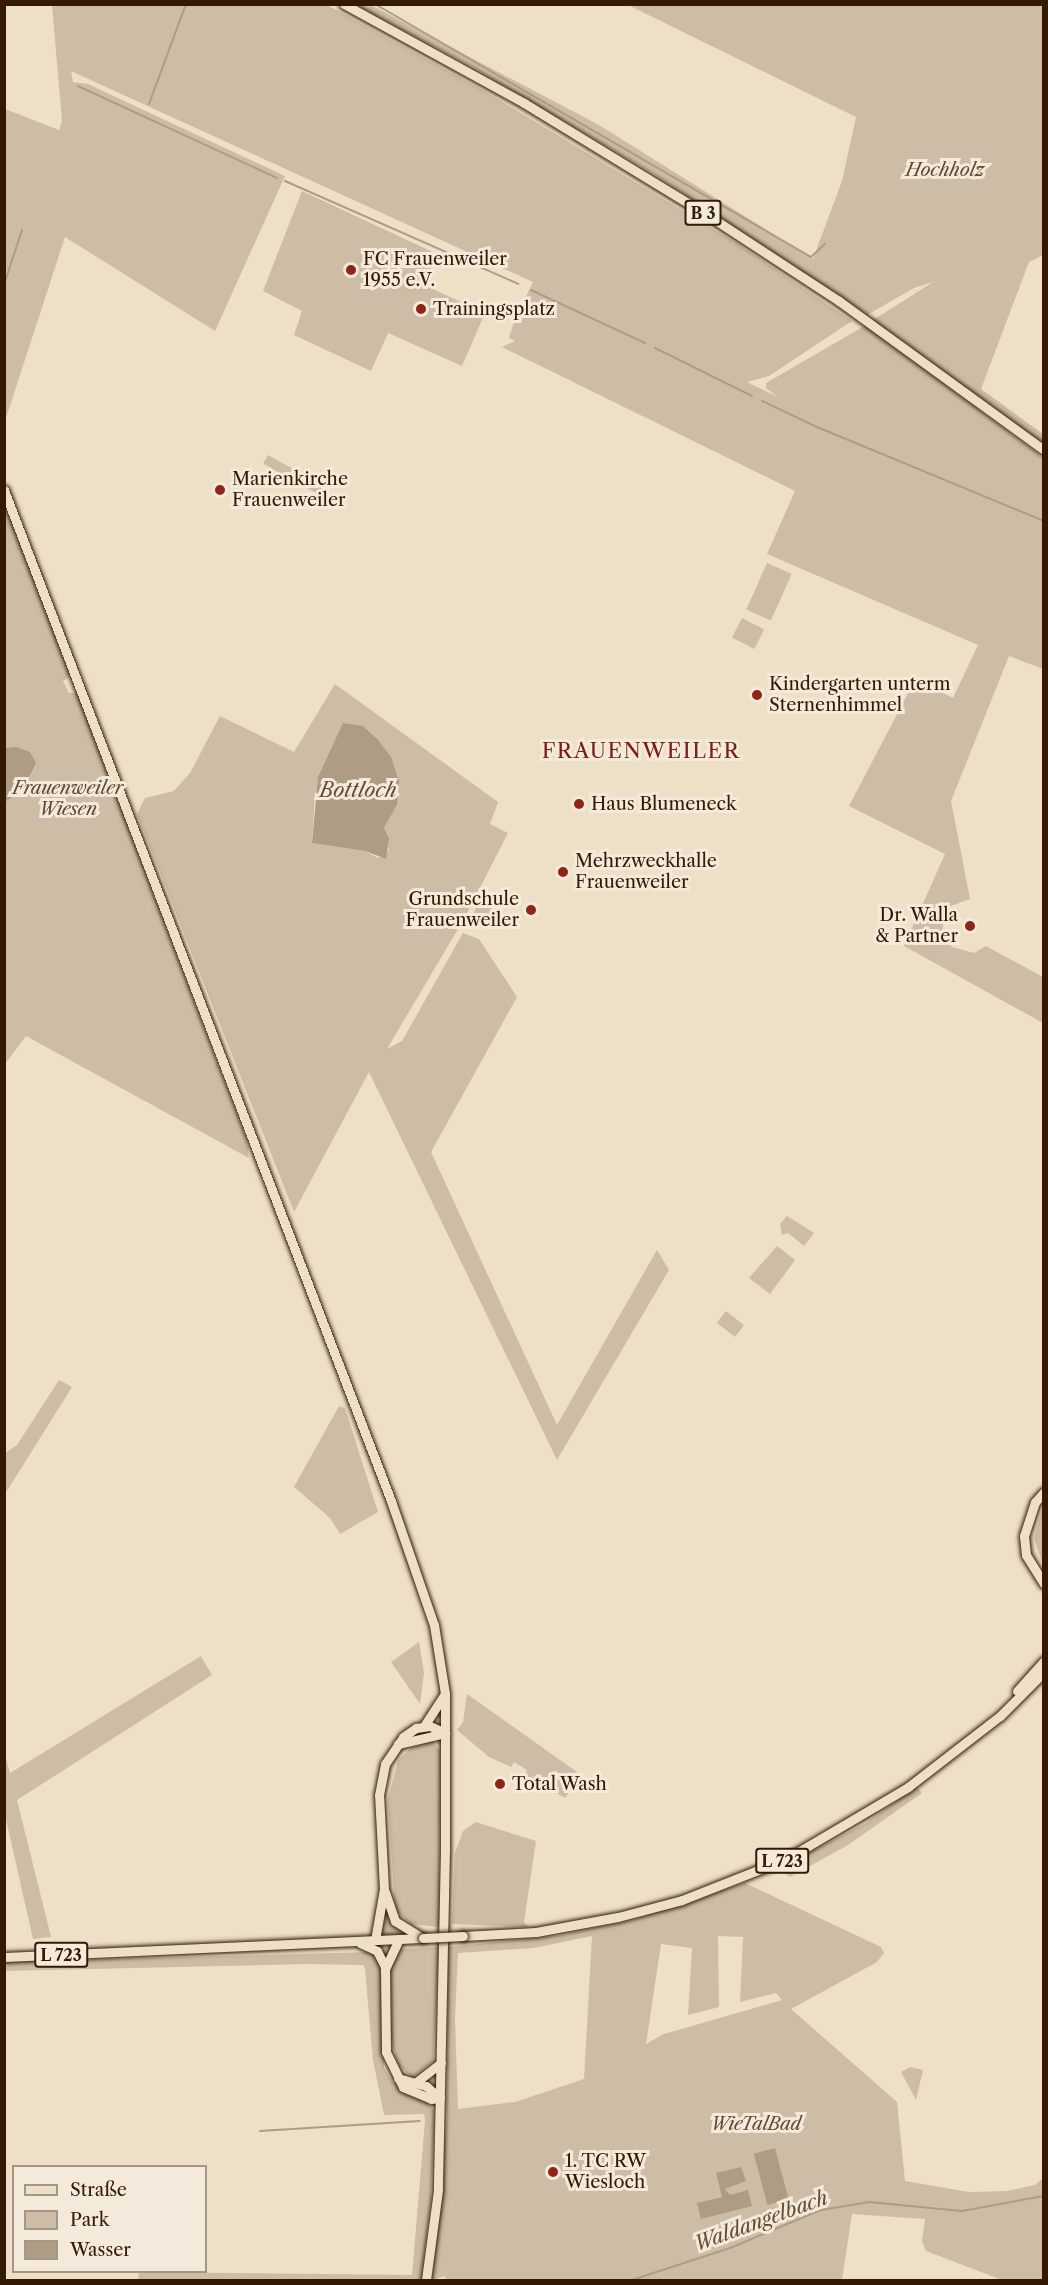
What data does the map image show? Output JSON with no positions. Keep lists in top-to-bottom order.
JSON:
{
  "streets": {
    "main road": ["B 3", "L 723"]
  },
  "districts": ["FRAUENWEILER"],
  "water": ["Bottloch", "Waldangelbach"],
  "parks": ["Hochholz", "Frauenweiler Wiesen", "WieTalBad"],
  "places": [
    "FC Frauenweiler 1955 e.V.",
    "Trainingsplatz",
    "Marienkirche Frauenweiler",
    "Kindergarten unterm Sternenhimmel",
    "Haus Blumeneck",
    "Mehrzweckhalle Frauenweiler",
    "Grundschule Frauenweiler",
    "Dr. Walla & Partner",
    "Total Wash",
    "1. TC RW Wiesloch"
  ],
  "legend": ["Straße", "Park", "Wasser"]
}
